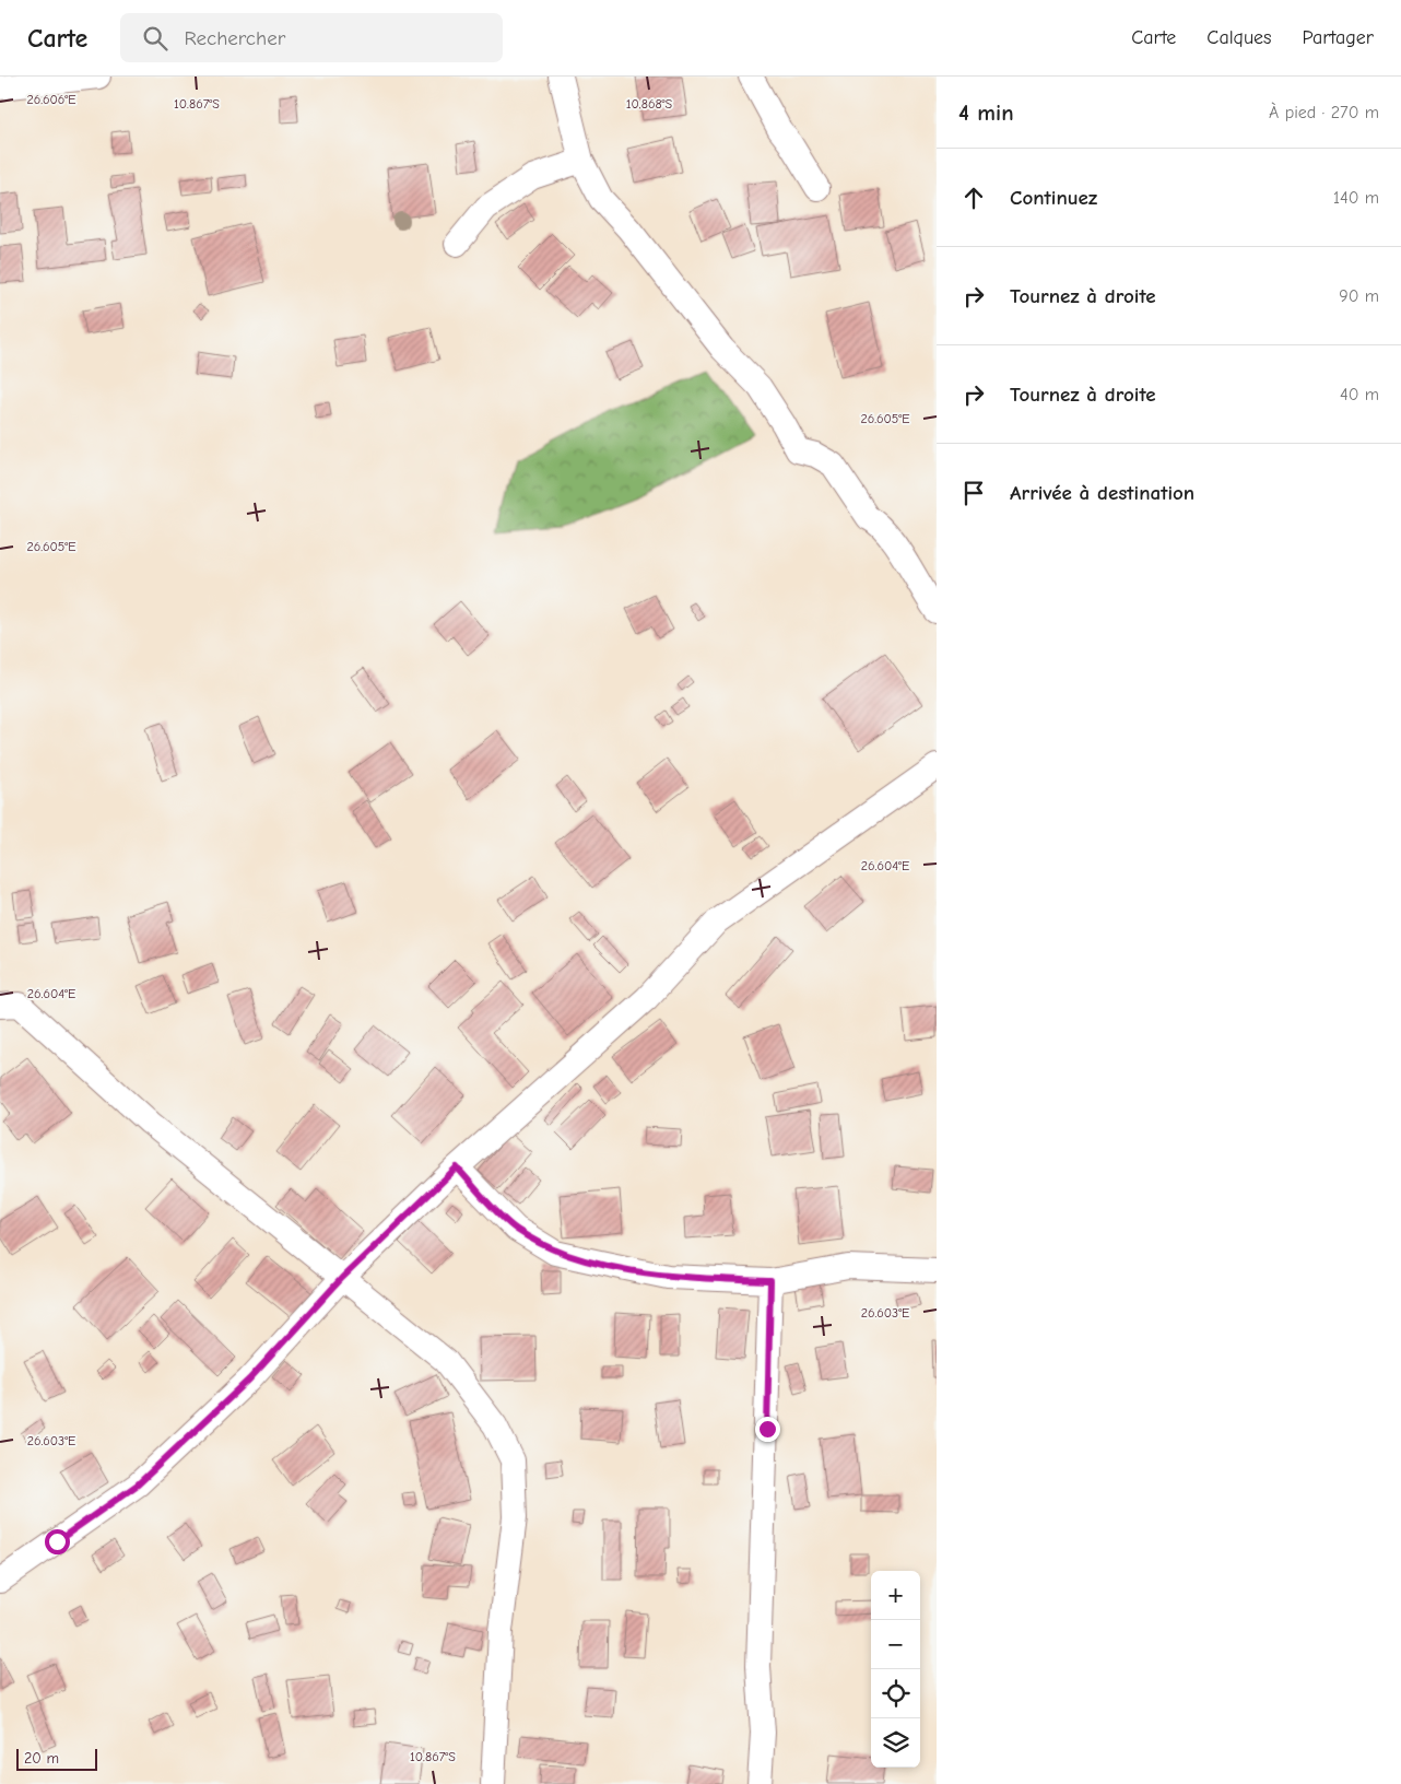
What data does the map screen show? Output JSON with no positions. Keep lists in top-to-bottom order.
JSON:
{
  "scale_bar": "20 m",
  "page": {
    "header": "Carte",
    "search": "Rechercher",
    "nav": ["Carte", "Calques", "Partager"],
    "heading": ["4 min", "À pied · 270 m"],
    "list": [
      ["Continuez", "140 m"],
      ["Tournez à droite", "90 m"],
      ["Tournez à droite", "40 m"],
      "Arrivée à destination"
    ],
    "map_buttons": ["+", "−"],
    "scale": "20 m"
  },
  "coordinates": [
    "26.606°E",
    "10.867°S",
    "10.868°S",
    "26.605°E",
    "26.604°E",
    "26.603°E"
  ]
}
